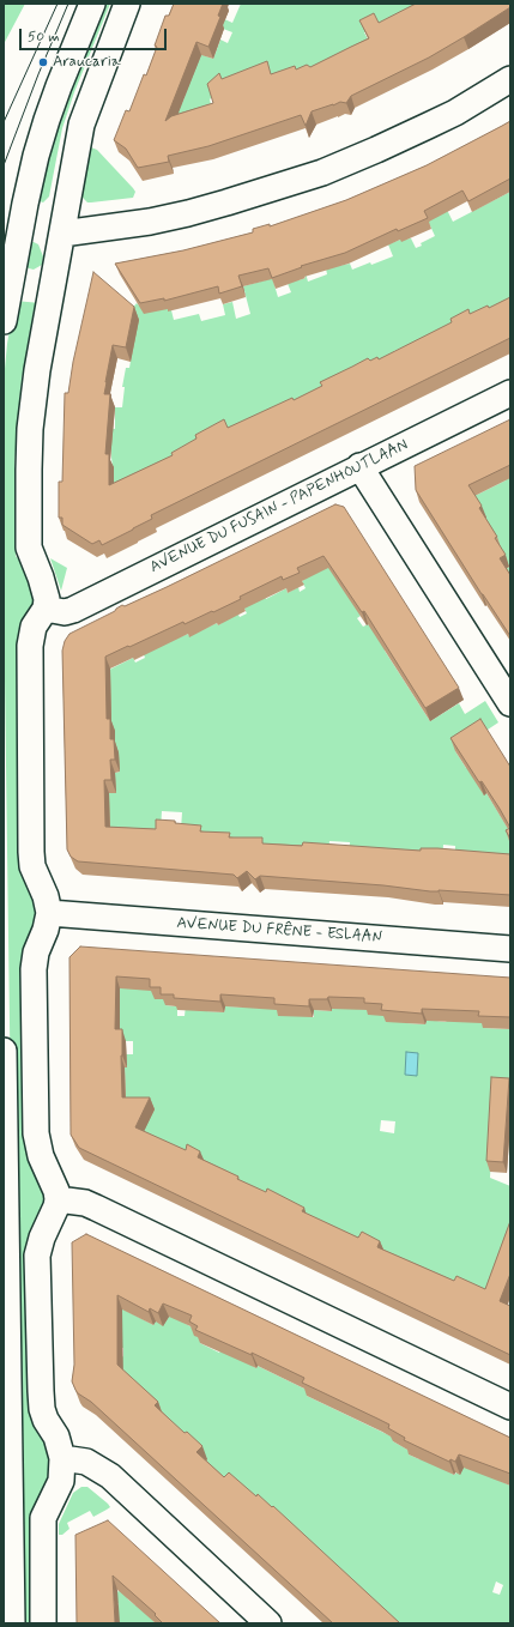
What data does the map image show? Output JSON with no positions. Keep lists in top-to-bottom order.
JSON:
{
  "streets": {
    "street": ["AVENUE DU FUSAIN - PAPENHOUTLAAN", "AVENUE DU FRÊNE - ESLAAN"]
  },
  "places": ["Araucaria"],
  "scale_bar": "50 m"
}
